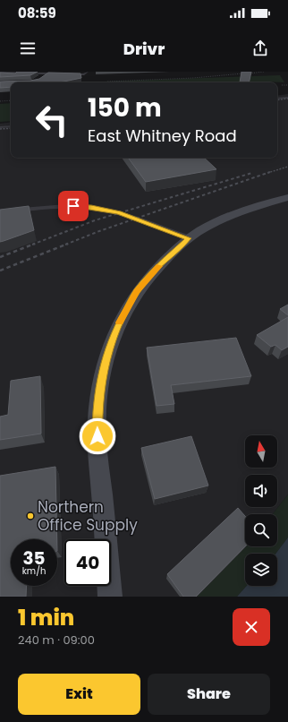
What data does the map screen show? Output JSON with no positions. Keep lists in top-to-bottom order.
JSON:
{
  "places": ["Northern Office Supply"],
  "north": "top",
  "page": {
    "status": "08:59",
    "header": "Drivr",
    "turn": ["150 m", "East Whitney Road"],
    "speed": "35 km/h",
    "limit": "40",
    "heading": ["1 min", "240 m · 09:00"],
    "buttons": ["Exit", "Share"]
  }
}
